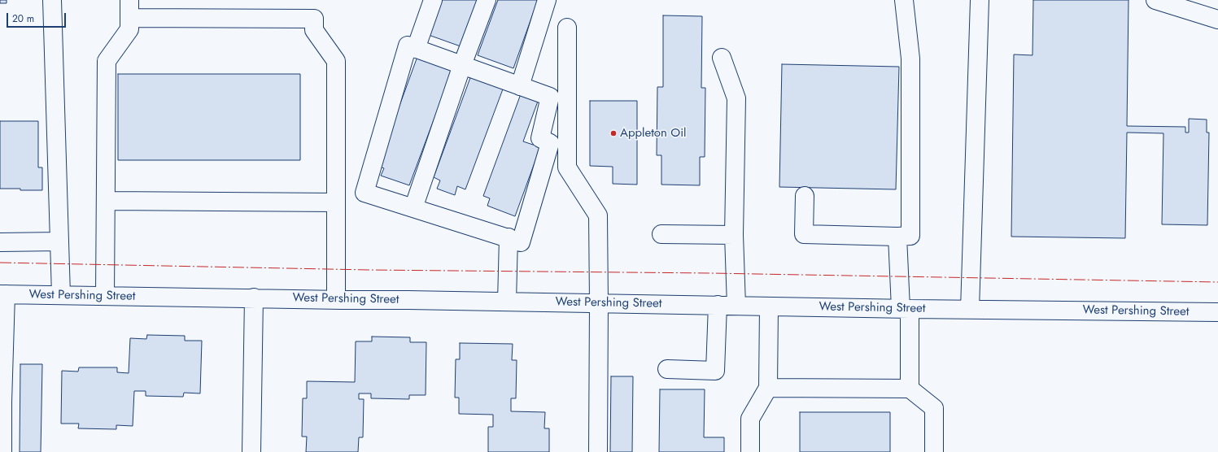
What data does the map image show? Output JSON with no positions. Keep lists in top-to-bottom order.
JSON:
{
  "streets": {
    "street": ["West Pershing Street"]
  },
  "places": ["Appleton Oil"],
  "scale_bar": "20 m"
}
